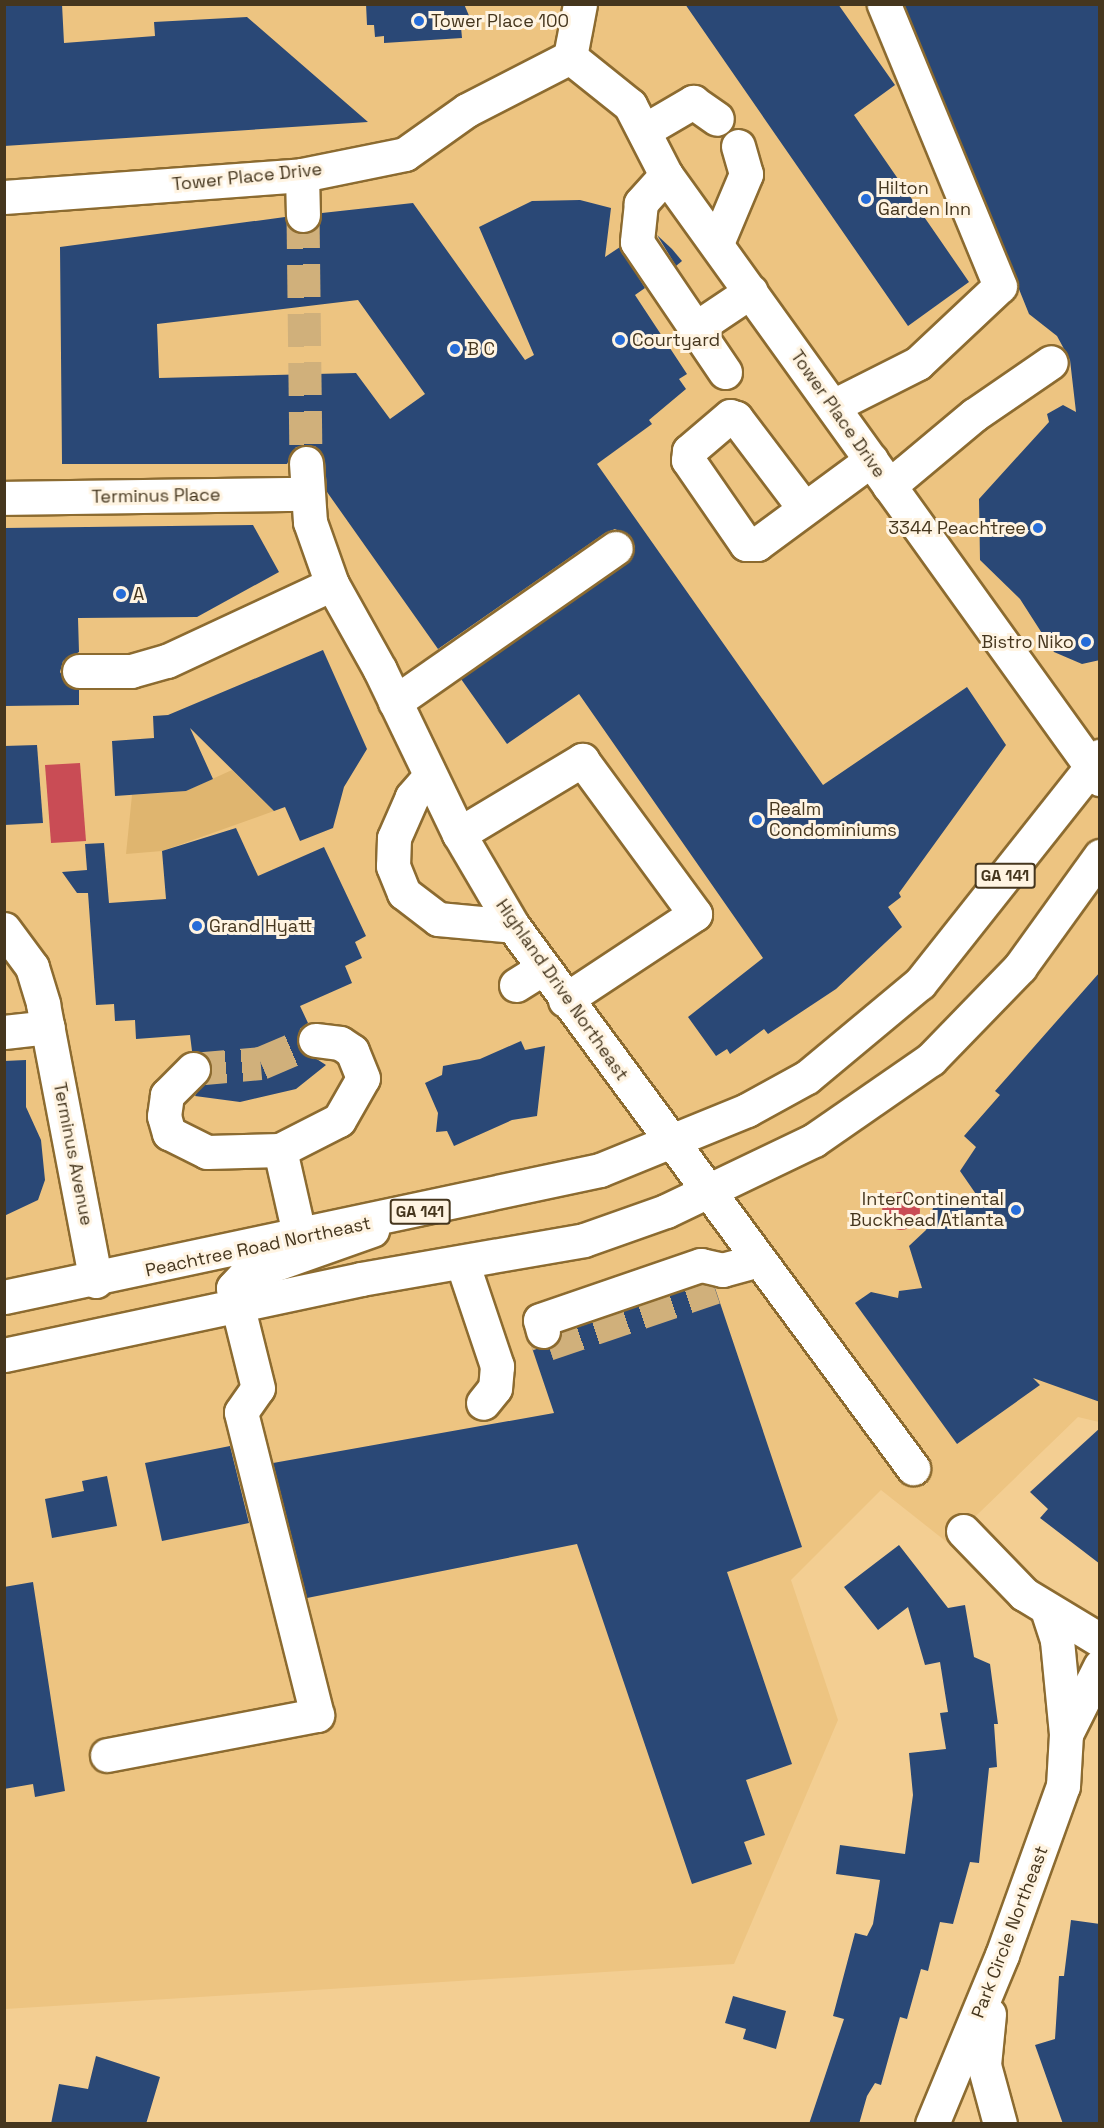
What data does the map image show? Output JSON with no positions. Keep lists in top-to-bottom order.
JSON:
{
  "streets": {
    "main road": [
      "Tower Place Drive",
      "Terminus Place",
      "GA 141",
      "Highland Drive Northeast",
      "Terminus Avenue",
      "Peachtree Road Northeast",
      "Park Circle Northeast"
    ]
  },
  "crossings": [
    ["Tower Place Drive", "Peachtree Road Northeast"],
    ["Terminus Place", "Highland Drive Northeast"],
    ["Highland Drive Northeast", "Peachtree Road Northeast"],
    ["Terminus Avenue", "Peachtree Road Northeast"]
  ],
  "places": [
    "Tower Place 100",
    "Hilton Garden Inn",
    "Courtyard",
    "B C",
    "3344 Peachtree",
    "A",
    "Bistro Niko",
    "Realm Condominiums",
    "Grand Hyatt",
    "InterContinental Buckhead Atlanta"
  ]
}
